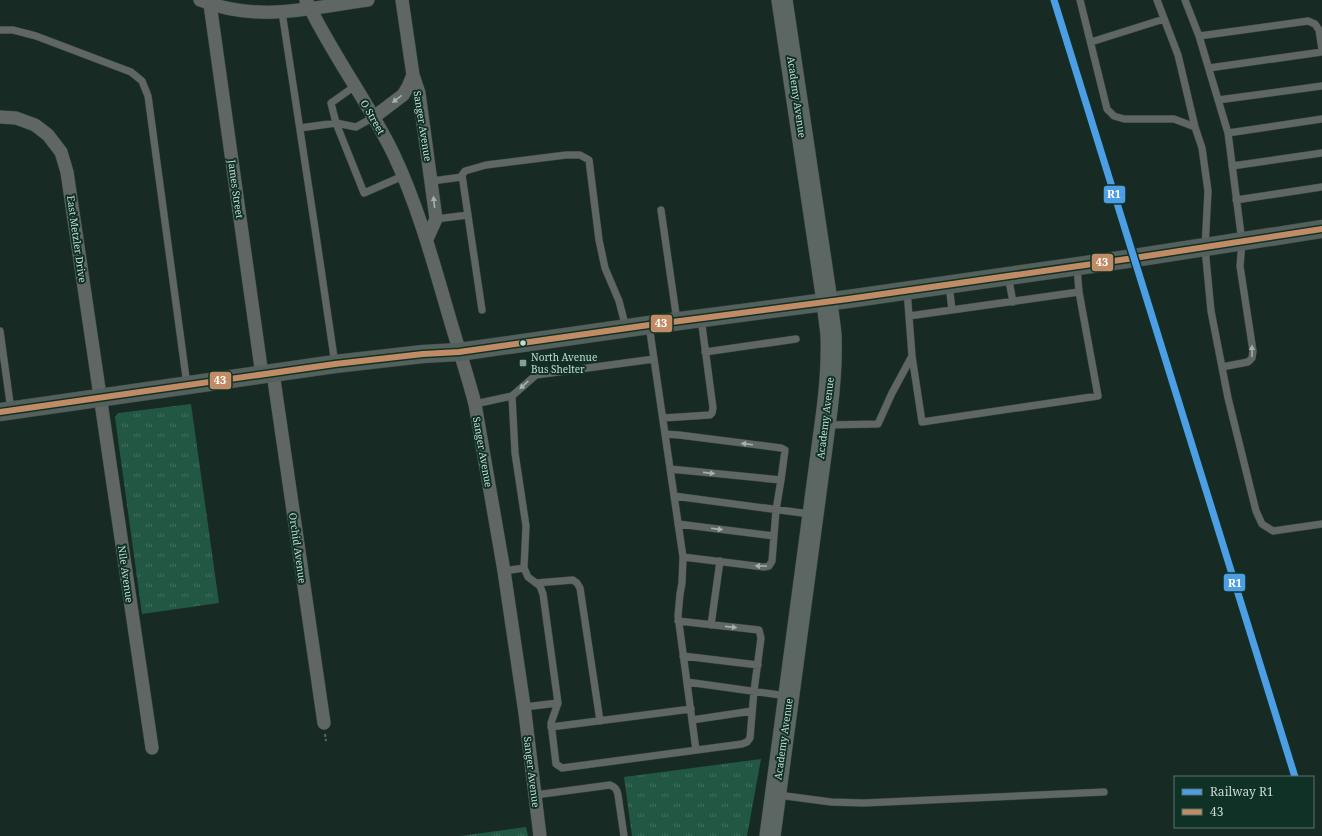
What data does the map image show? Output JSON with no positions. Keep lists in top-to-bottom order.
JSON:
{
  "streets": {
    "main road": ["Academy Avenue"],
    "street": [
      "O Street",
      "Sanger Avenue",
      "James Street",
      "East Metzler Drive",
      "Orchid Avenue",
      "Nile Avenue"
    ]
  },
  "crossings": [
    ["O Street", "Sanger Avenue"],
    ["James Street", "Orchid Avenue"],
    ["East Metzler Drive", "Nile Avenue"]
  ],
  "places": {
    "transit": ["North Avenue Bus Shelter"]
  },
  "lines": ["rail line R1", "transit line 43"],
  "legend": ["Railway R1", "43"]
}
